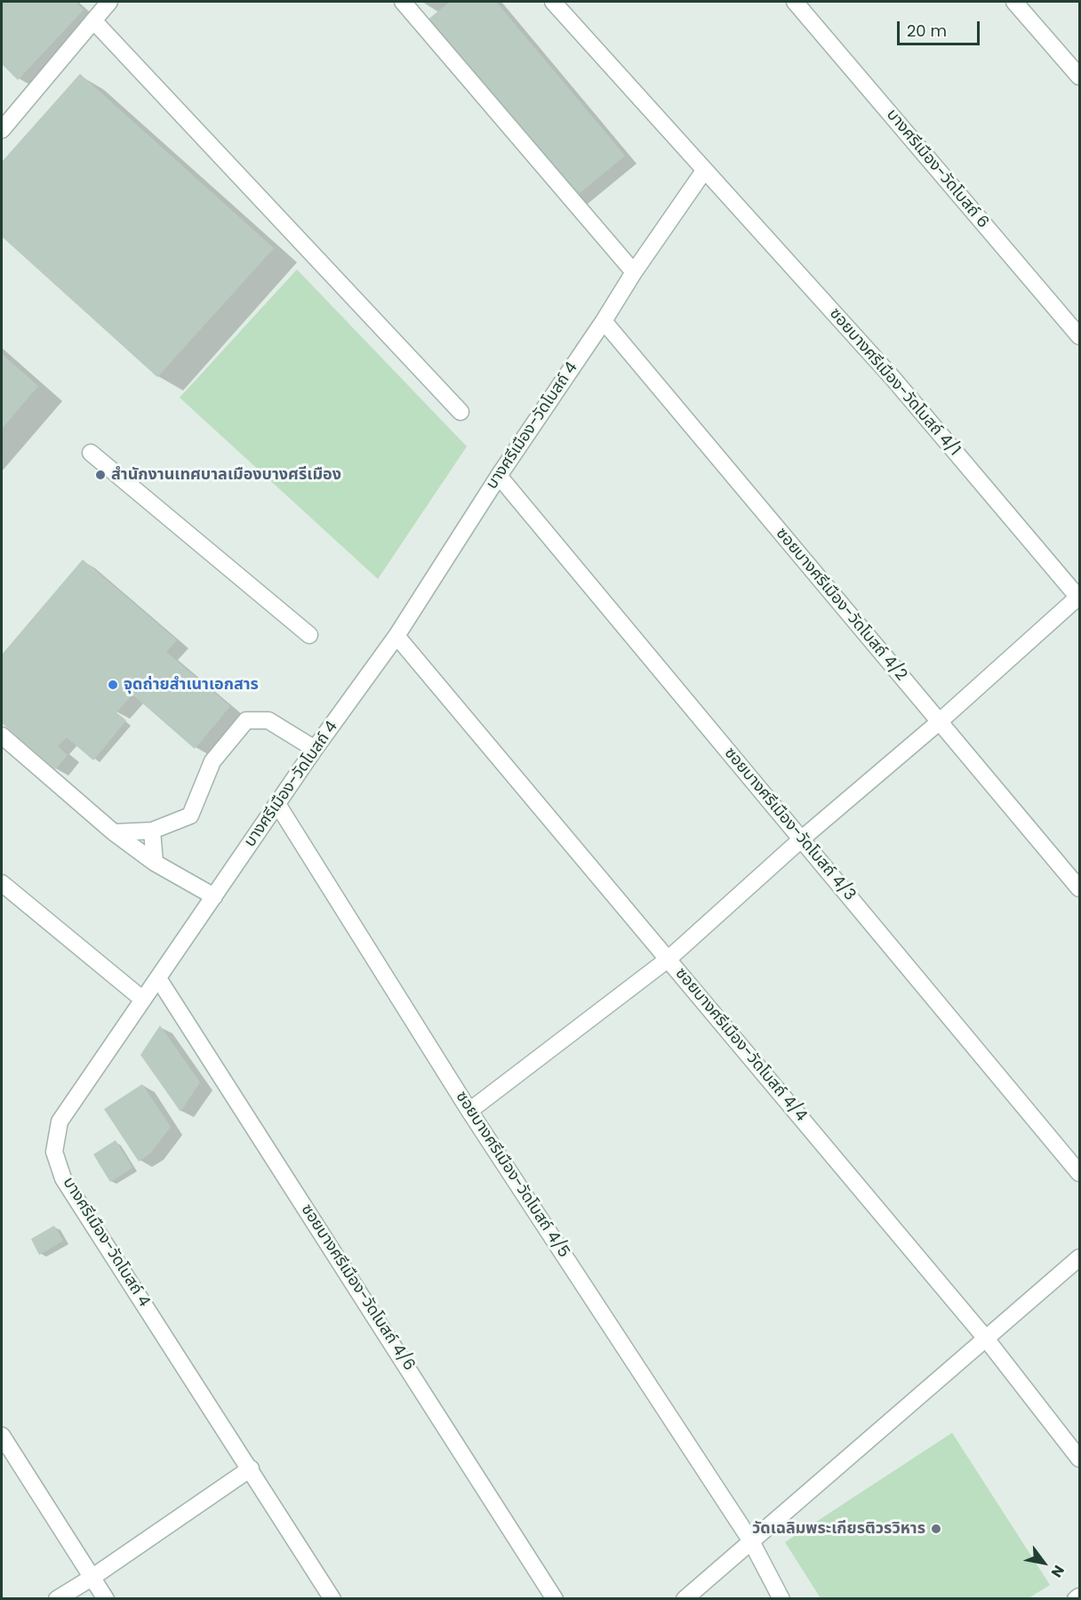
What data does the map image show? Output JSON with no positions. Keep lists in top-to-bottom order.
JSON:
{
  "streets": {
    "street": [
      "บางศรีเมือง-วัดโบสถ์ 6",
      "ซอยบางศรีเมือง-วัดโบสถ์ 4/1",
      "บางศรีเมือง-วัดโบสถ์ 4",
      "ซอยบางศรีเมือง-วัดโบสถ์ 4/2",
      "ซอยบางศรีเมือง-วัดโบสถ์ 4/3",
      "ซอยบางศรีเมือง-วัดโบสถ์ 4/4",
      "ซอยบางศรีเมือง-วัดโบสถ์ 4/5",
      "ซอยบางศรีเมือง-วัดโบสถ์ 4/6"
    ]
  },
  "crossings": [
    ["ซอยบางศรีเมือง-วัดโบสถ์ 4/1", "บางศรีเมือง-วัดโบสถ์ 4"],
    ["บางศรีเมือง-วัดโบสถ์ 4", "ซอยบางศรีเมือง-วัดโบสถ์ 4/2"],
    ["บางศรีเมือง-วัดโบสถ์ 4", "ซอยบางศรีเมือง-วัดโบสถ์ 4/3"],
    ["บางศรีเมือง-วัดโบสถ์ 4", "ซอยบางศรีเมือง-วัดโบสถ์ 4/4"],
    ["บางศรีเมือง-วัดโบสถ์ 4", "ซอยบางศรีเมือง-วัดโบสถ์ 4/5"],
    ["บางศรีเมือง-วัดโบสถ์ 4", "ซอยบางศรีเมือง-วัดโบสถ์ 4/6"]
  ],
  "places": ["สำนักงานเทศบาลเมืองบางศรีเมือง", "จุดถ่ายสำเนาเอกสาร", "วัดเฉลิมพระเกียรติวรวิหาร"],
  "scale_bar": "20 m",
  "north": "bottom right"
}
